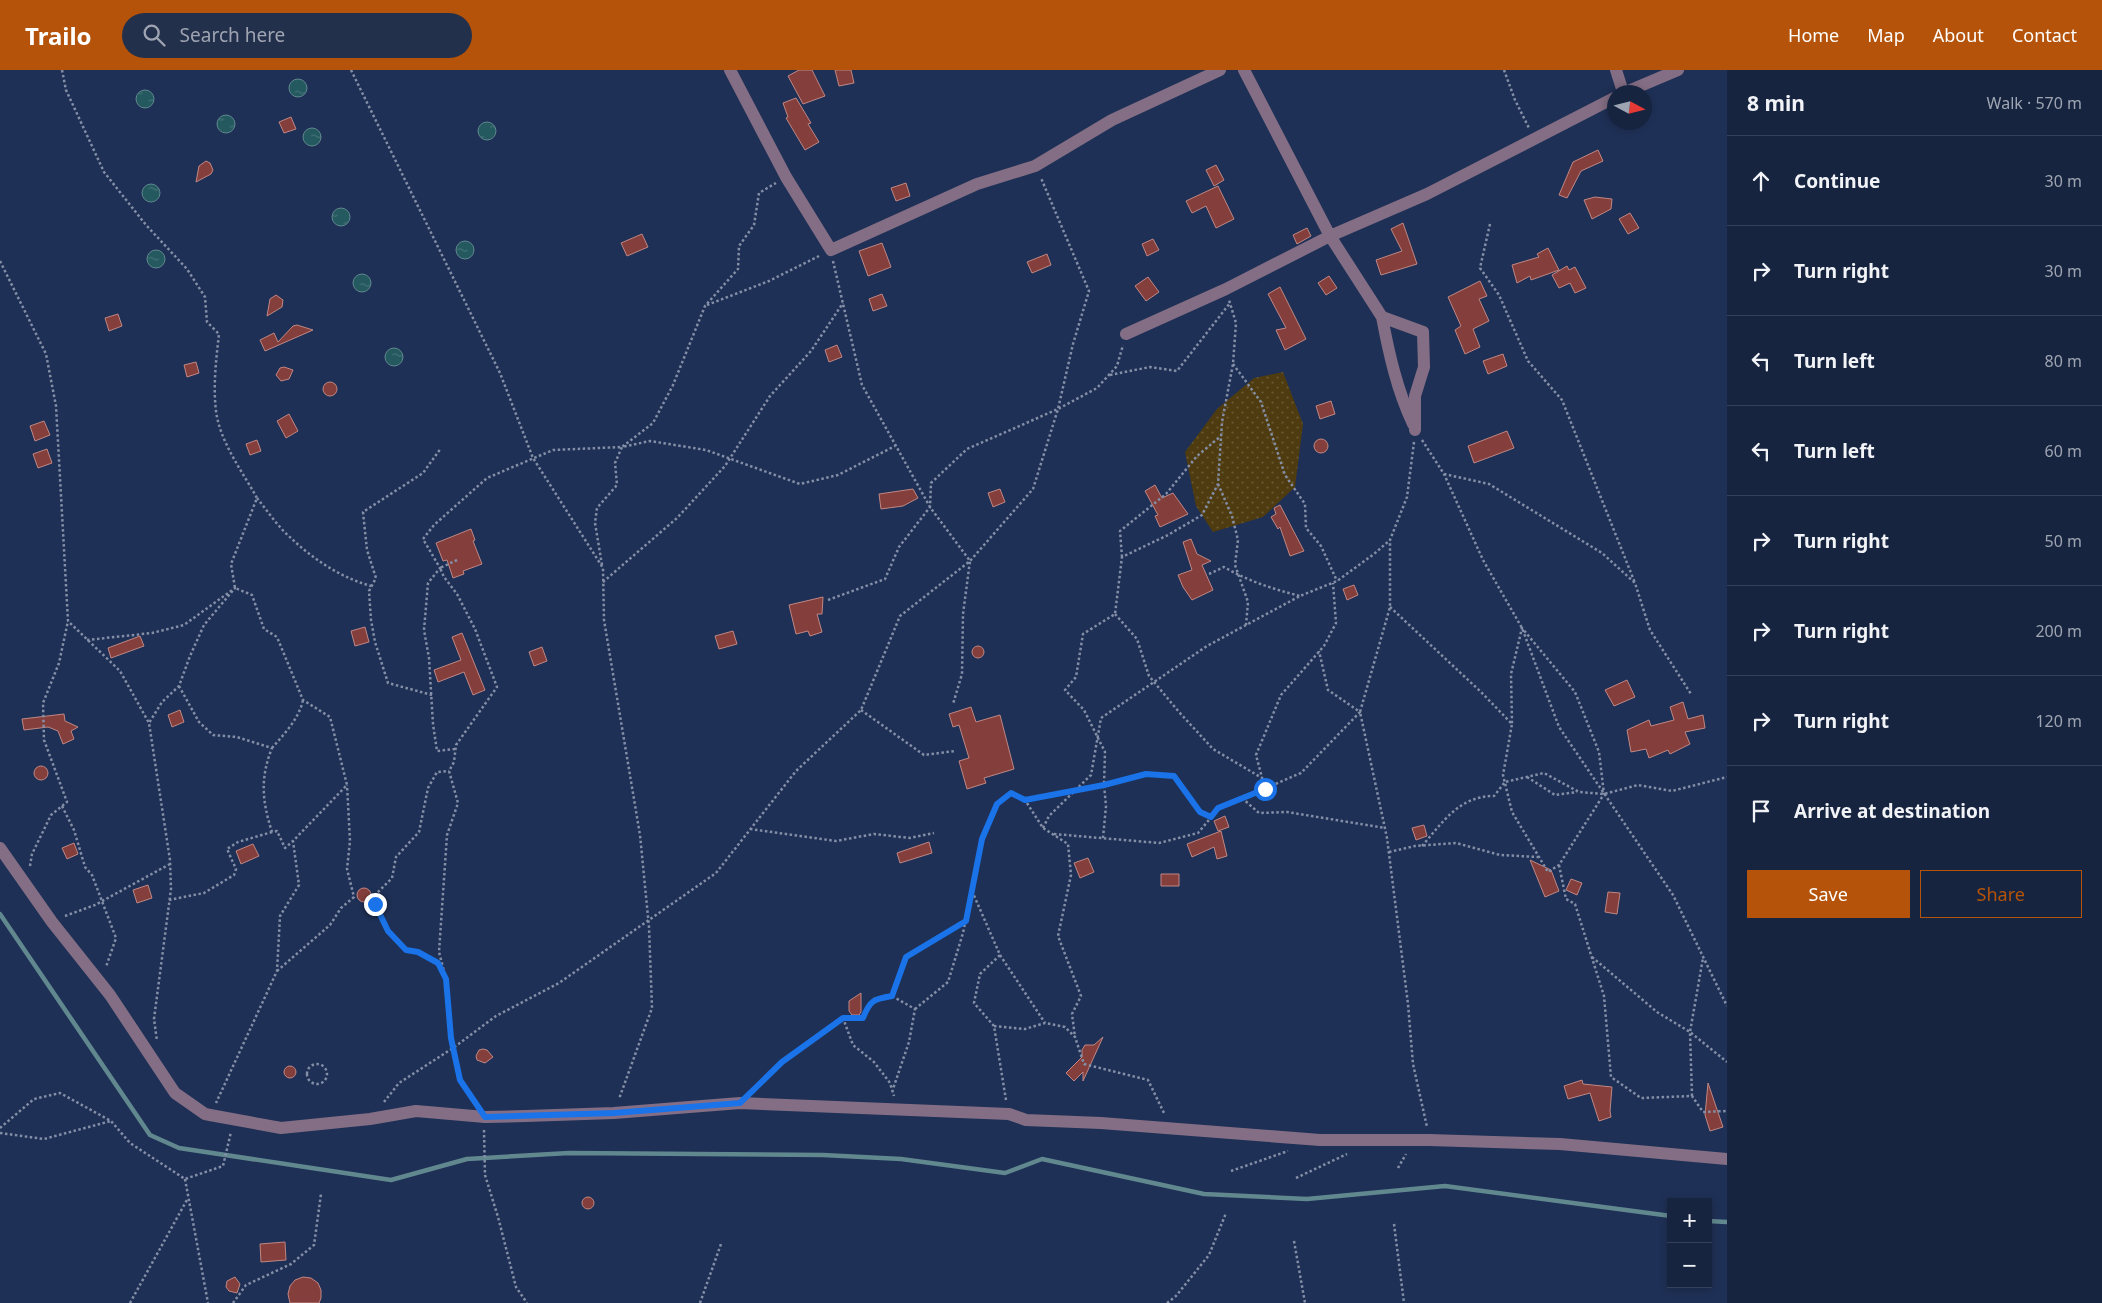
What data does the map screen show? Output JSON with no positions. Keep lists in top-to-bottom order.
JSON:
{
  "north": "right",
  "page": {
    "header": "Trailo",
    "search": "Search here",
    "nav": [
      "Home",
      "Map",
      "About",
      "Contact"
    ],
    "heading": ["8 min", "Walk · 570 m"],
    "list": [
      ["Continue", "30 m"],
      ["Turn right", "30 m"],
      ["Turn left", "80 m"],
      ["Turn left", "60 m"],
      ["Turn right", "50 m"],
      ["Turn right", "200 m"],
      ["Turn right", "120 m"],
      "Arrive at destination"
    ],
    "buttons": ["Save", "Share"],
    "map_buttons": ["+", "−"]
  }
}
